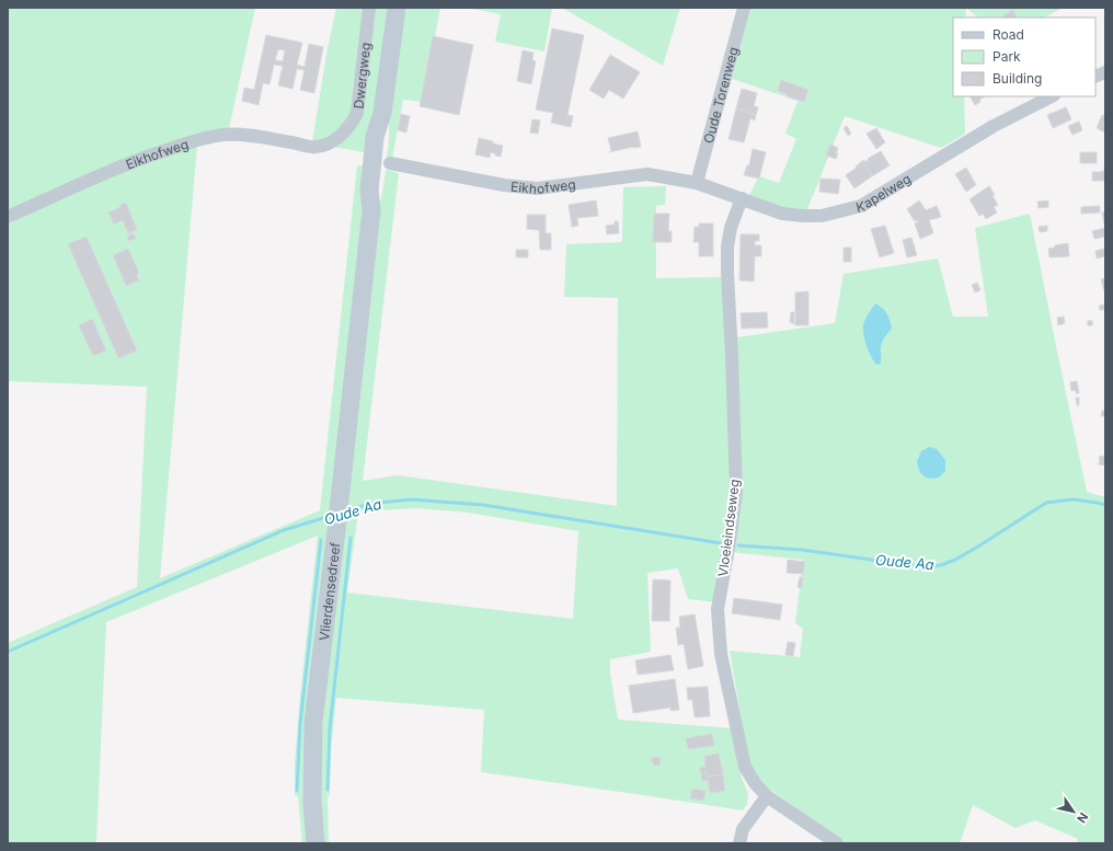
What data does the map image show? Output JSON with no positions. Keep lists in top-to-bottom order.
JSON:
{
  "streets": {
    "main road": ["Vlierdensedreef"],
    "street": [
      "Dwergweg",
      "Oude Torenweg",
      "Eikhofweg",
      "Kapelweg",
      "Vloeieindseweg"
    ]
  },
  "crossings": [
    ["Dwergweg", "Eikhofweg"],
    ["Oude Torenweg", "Eikhofweg"],
    ["Oude Torenweg", "Kapelweg"],
    ["Eikhofweg", "Kapelweg"],
    ["Kapelweg", "Vloeieindseweg"]
  ],
  "water": ["Oude Aa"],
  "legend": ["Road", "Park", "Building"],
  "north": "bottom right"
}
